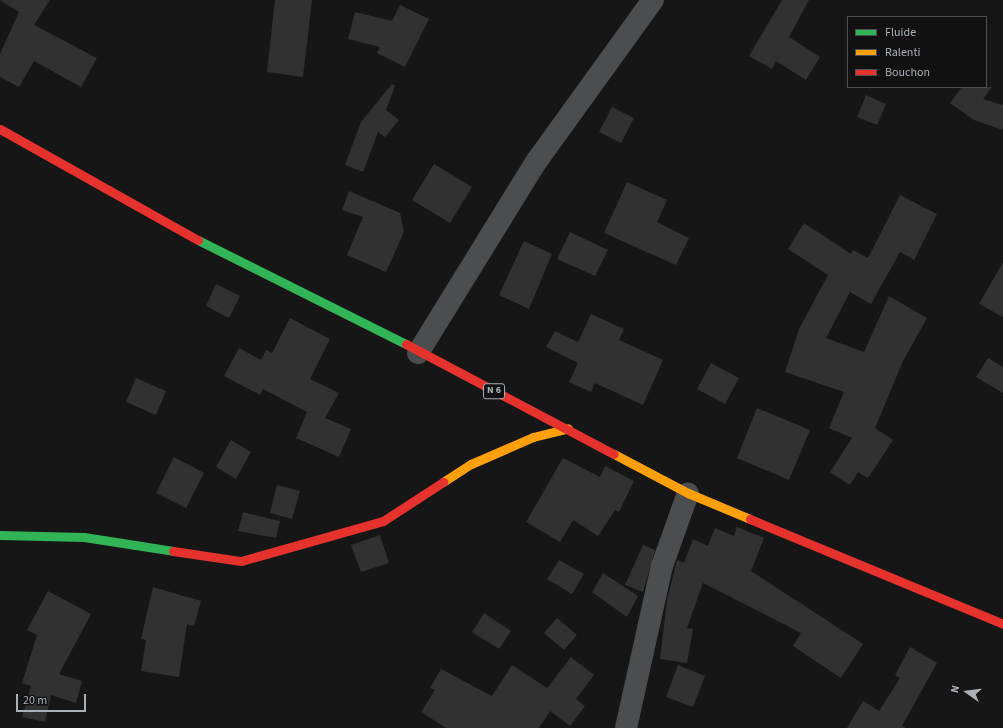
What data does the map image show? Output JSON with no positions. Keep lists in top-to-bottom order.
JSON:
{
  "streets": {
    "main road": ["N 6"]
  },
  "legend": ["Fluide", "Ralenti", "Bouchon"],
  "scale_bar": "20 m",
  "north": "left"
}
